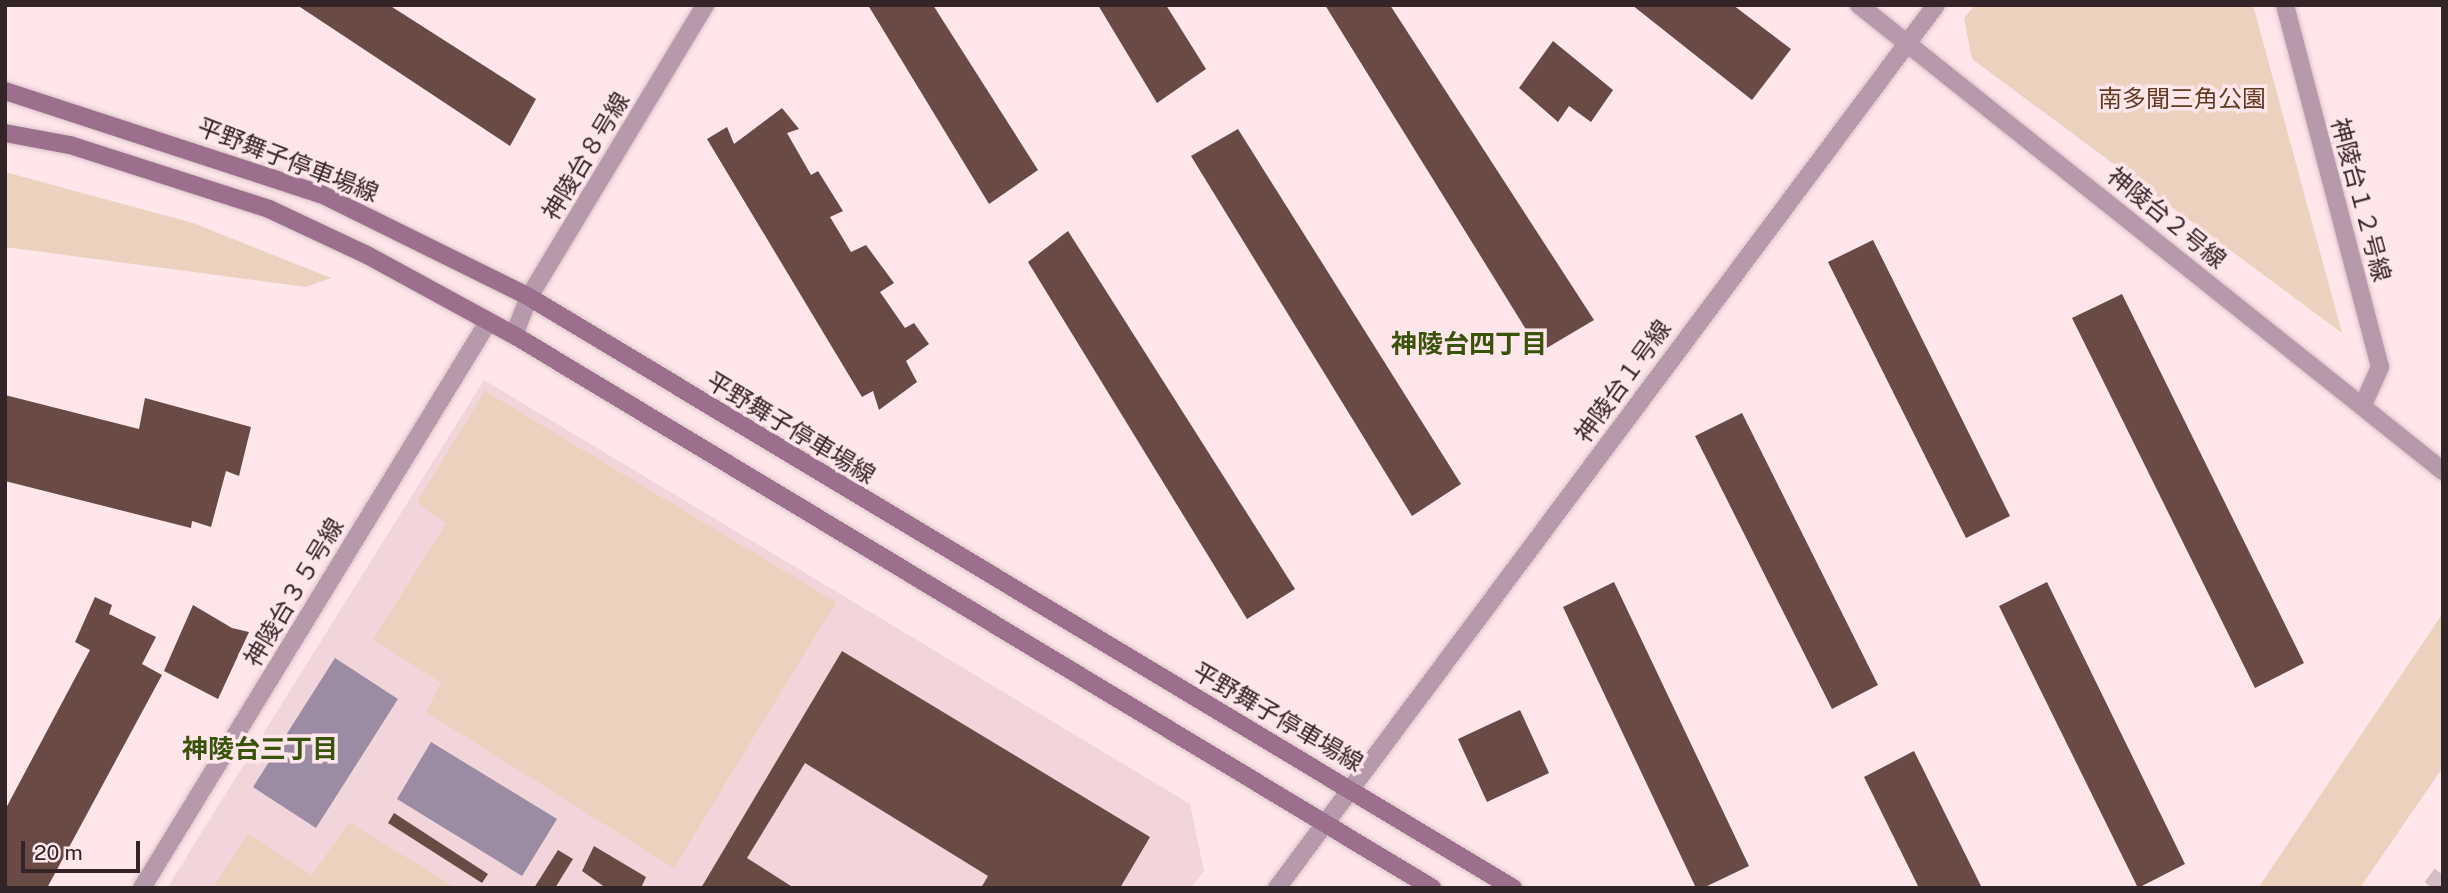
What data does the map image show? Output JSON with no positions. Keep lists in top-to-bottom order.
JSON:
{
  "streets": {
    "main road": ["平野舞子停車場線"],
    "street": [
      "神陵台８号線",
      "神陵台１２号線",
      "神陵台２号線",
      "神陵台１号線",
      "神陵台３５号線"
    ]
  },
  "crossings": [
    ["神陵台８号線", "平野舞子停車場線"],
    ["平野舞子停車場線", "神陵台１号線"],
    ["神陵台１２号線", "神陵台２号線"],
    ["神陵台２号線", "神陵台１号線"]
  ],
  "districts": ["神陵台四丁目", "神陵台三丁目"],
  "parks": ["南多聞三角公園"],
  "scale_bar": "20 m"
}
